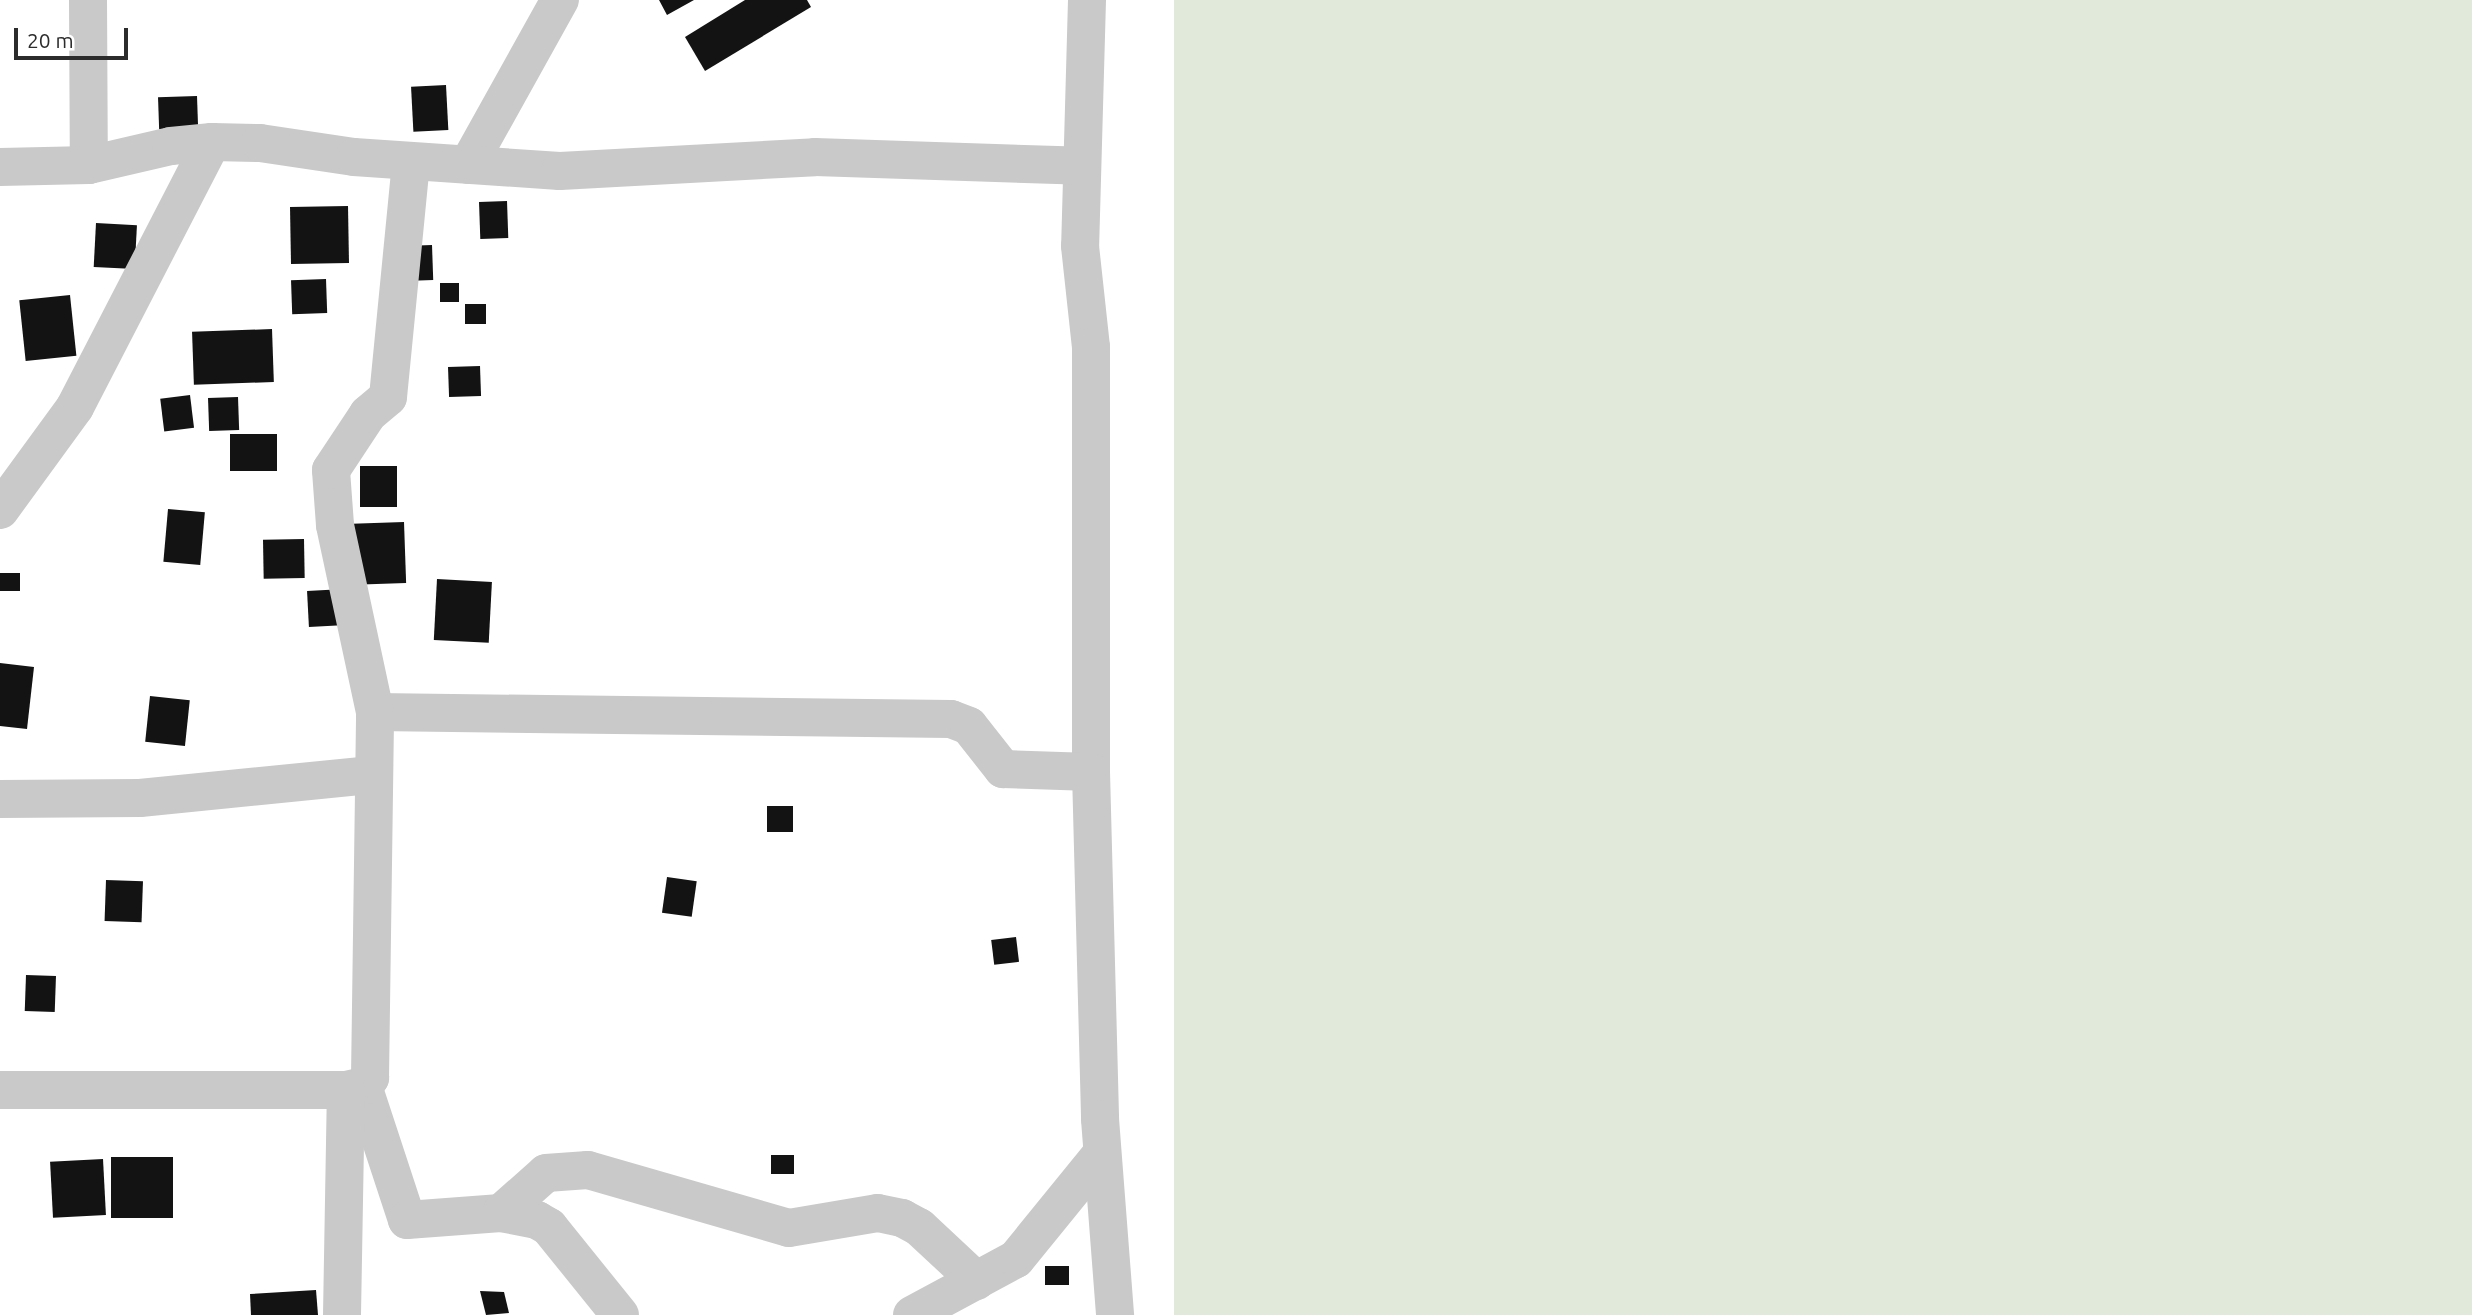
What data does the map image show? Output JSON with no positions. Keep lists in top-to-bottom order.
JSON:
{
  "scale_bar": "20 m"
}
